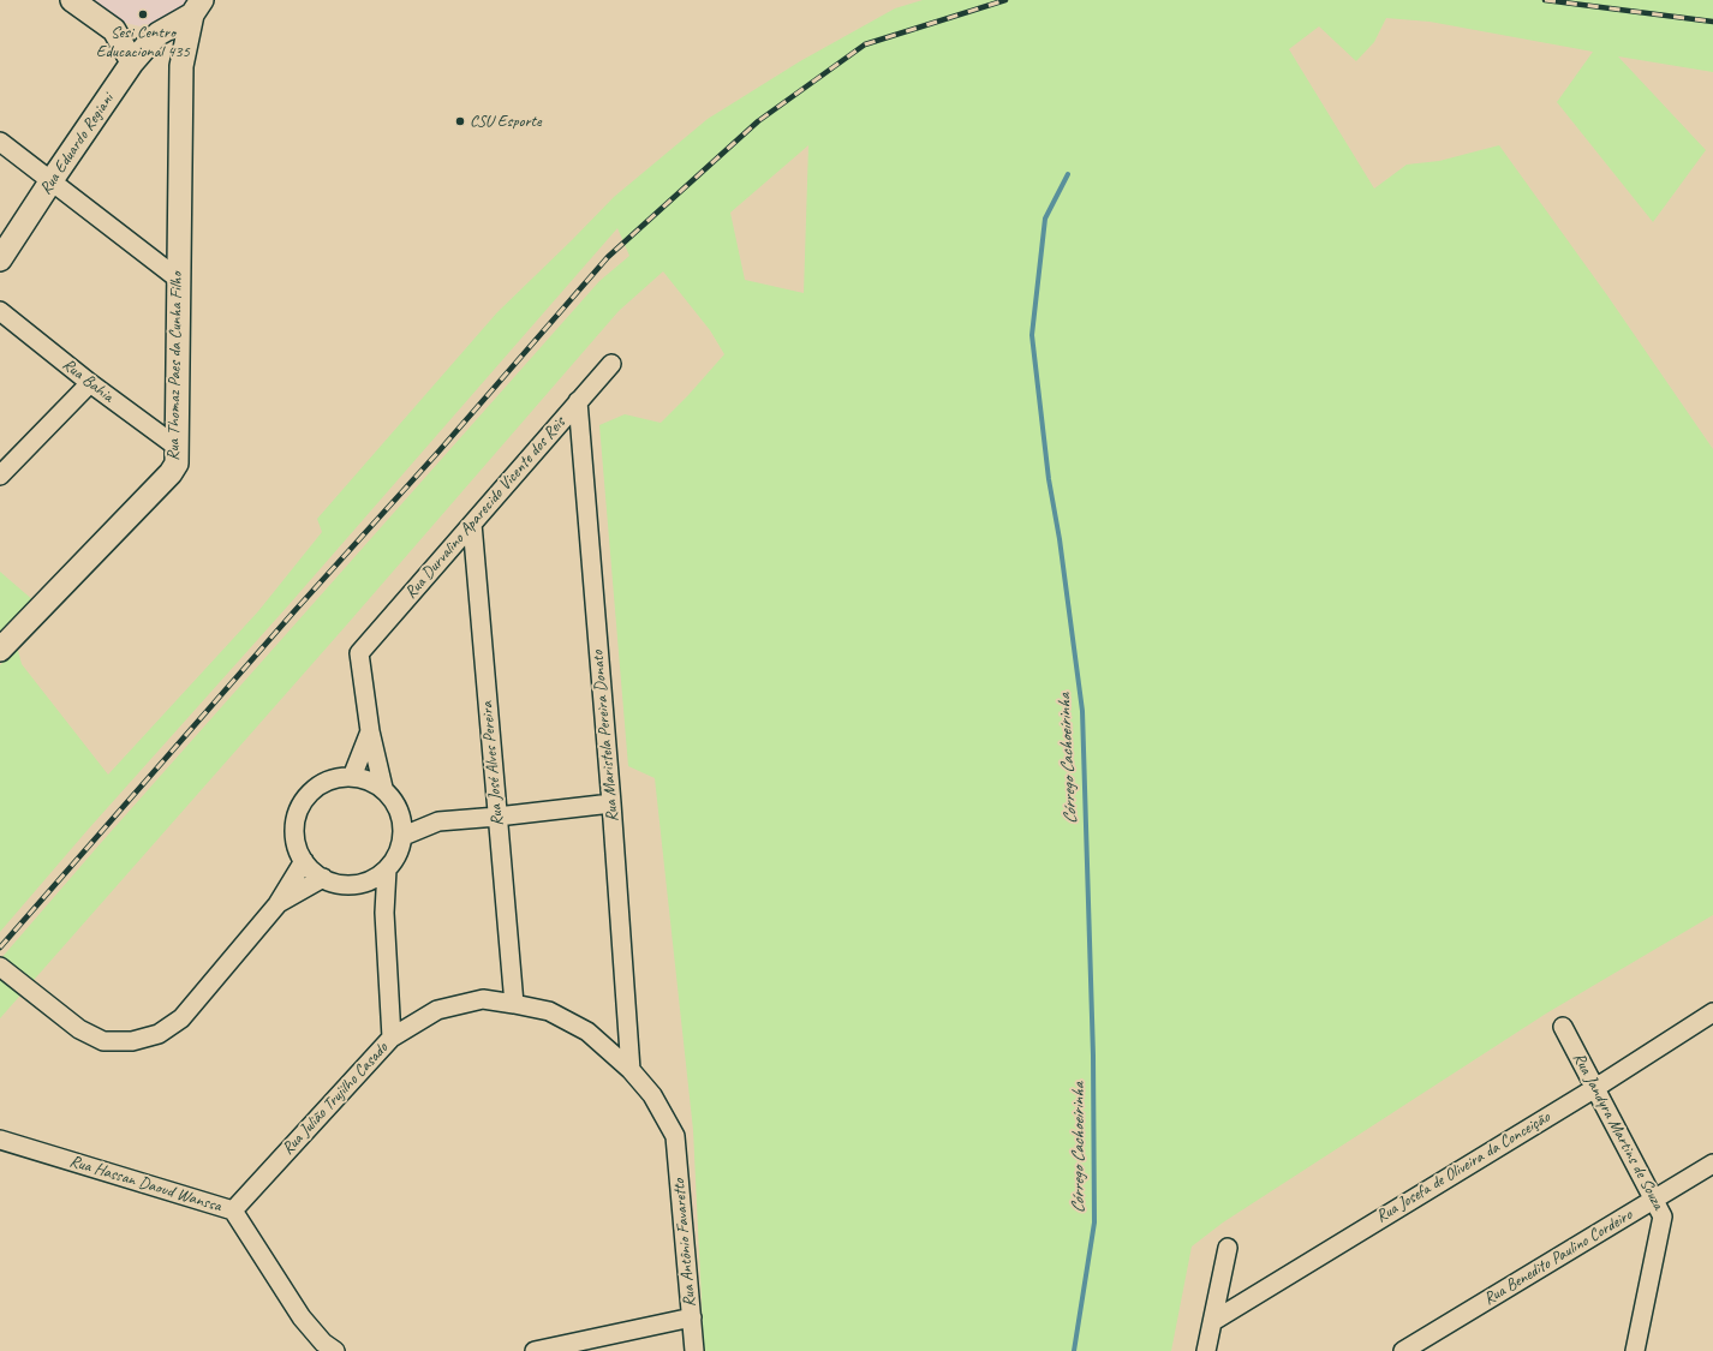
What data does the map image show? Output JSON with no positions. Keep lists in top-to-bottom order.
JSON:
{
  "streets": {
    "street": [
      "Rua Eduardo Regiani",
      "Rua Thomaz Paes da Cunha Filho",
      "Rua Bahia",
      "Rua Durvalino Aparecido Vicente dos Reis",
      "Rua Maristela Pereira Donato",
      "Rua José Alves Pereira",
      "Rua Julião Trujilho Casado",
      "Rua Jandyra Martins de Souza",
      "Rua Josefa de Oliveira da Conceição",
      "Rua Hassan Daoud Wanssa",
      "Rua Antônio Favaretto",
      "Rua Benedito Paulino Cordeiro"
    ]
  },
  "crossings": [
    ["Rua Eduardo Regiani", "Rua Thomaz Paes da Cunha Filho"],
    ["Rua Thomaz Paes da Cunha Filho", "Rua Bahia"],
    ["Rua Durvalino Aparecido Vicente dos Reis", "Rua Maristela Pereira Donato"],
    ["Rua Durvalino Aparecido Vicente dos Reis", "Rua José Alves Pereira"],
    ["Rua Maristela Pereira Donato", "Rua Antônio Favaretto"],
    ["Rua Julião Trujilho Casado", "Rua Hassan Daoud Wanssa"],
    ["Rua Jandyra Martins de Souza", "Rua Josefa de Oliveira da Conceição"],
    ["Rua Jandyra Martins de Souza", "Rua Benedito Paulino Cordeiro"]
  ],
  "water": ["Córrego Cachoeirinha"],
  "places": ["Sesi Centro Educacional 435", "CSU Esporte"]
}
